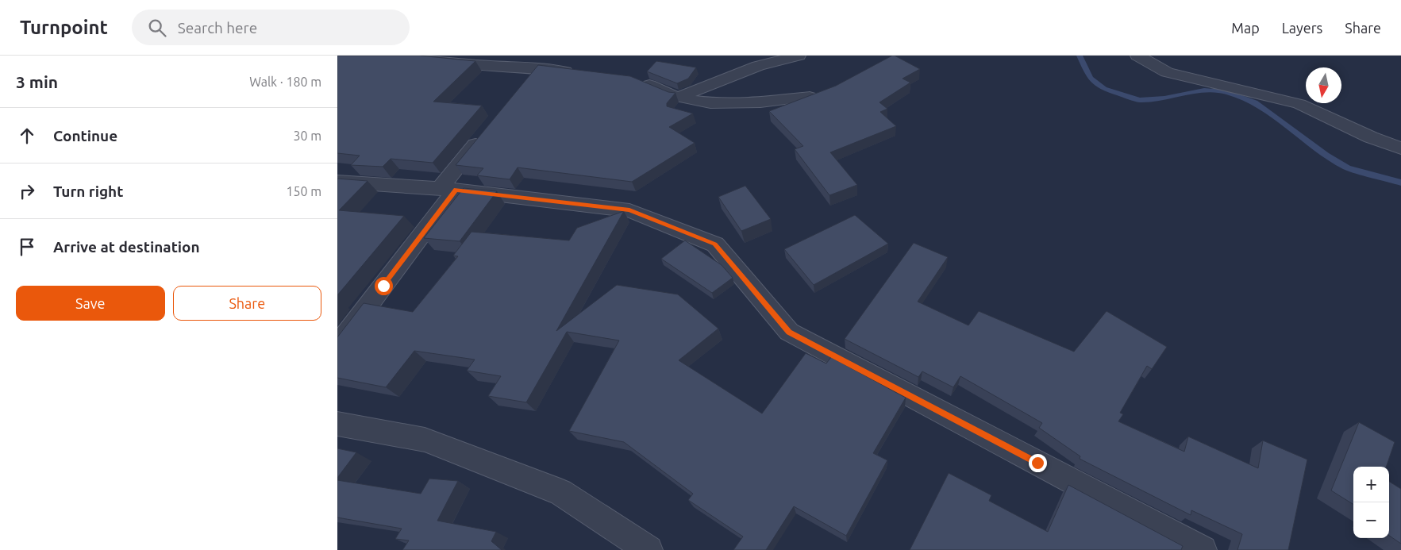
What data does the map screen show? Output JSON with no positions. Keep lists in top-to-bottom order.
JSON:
{
  "north": "bottom",
  "page": {
    "header": "Turnpoint",
    "search": "Search here",
    "nav": ["Map", "Layers", "Share"],
    "heading": ["3 min", "Walk · 180 m"],
    "list": [
      ["Continue", "30 m"],
      ["Turn right", "150 m"],
      "Arrive at destination"
    ],
    "buttons": ["Save", "Share"],
    "map_buttons": ["+", "−"]
  }
}
